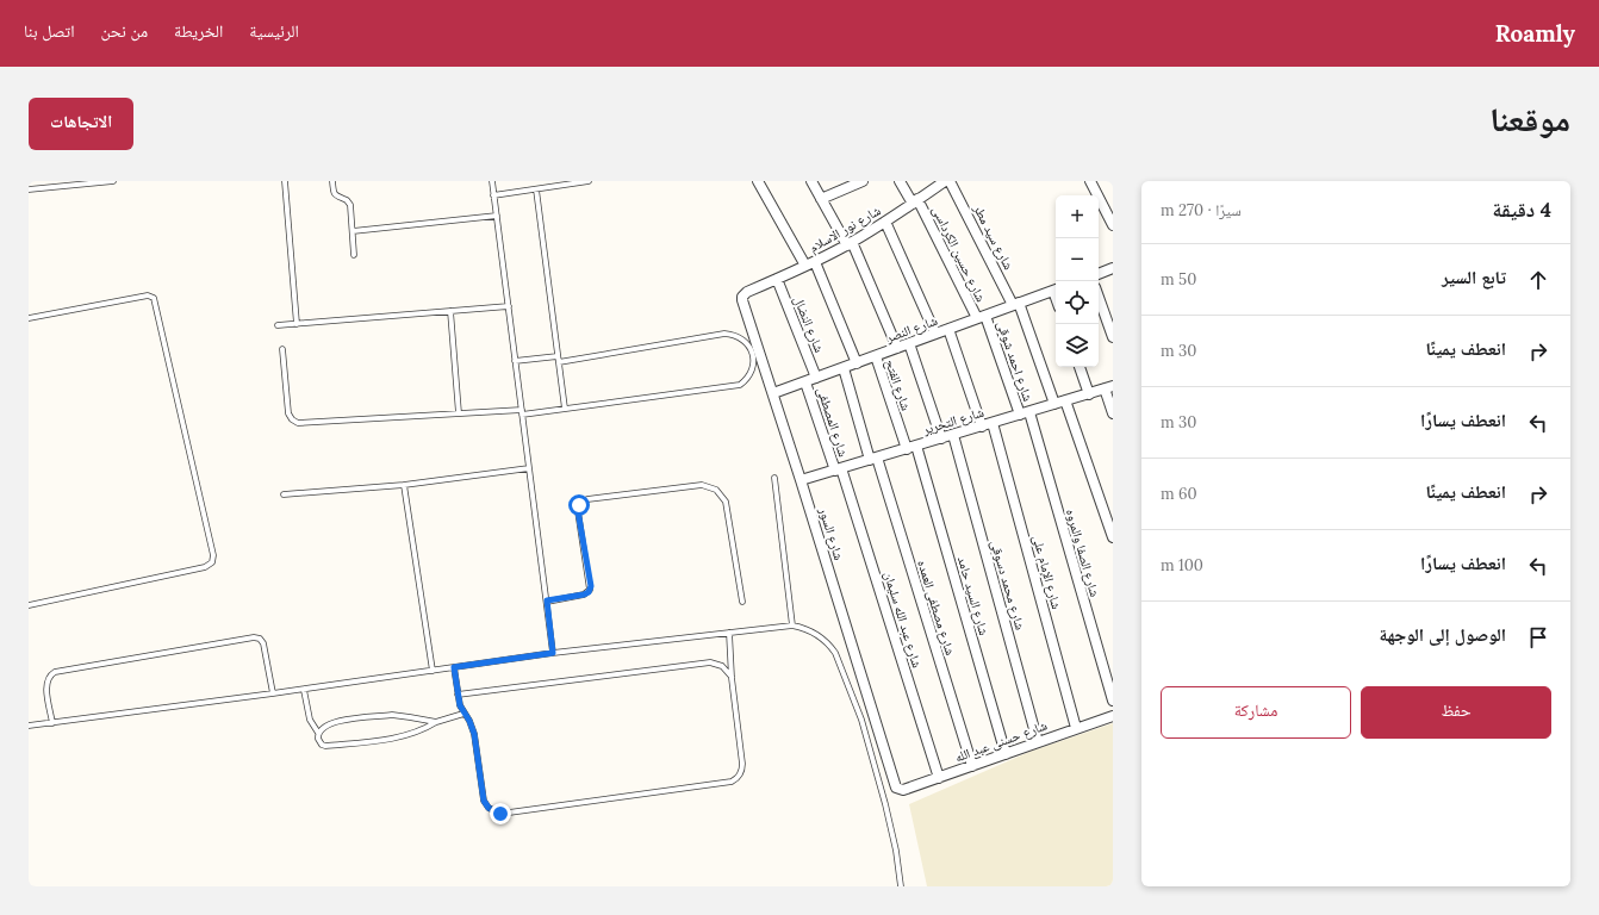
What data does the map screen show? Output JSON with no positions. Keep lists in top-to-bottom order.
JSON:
{
  "streets": {
    "street": [
      "شارع نور الاسلام",
      "شارع سيد مطر",
      "شارع حسين الكرداسى",
      "شارع النضال",
      "شارع النصر",
      "شارع احمد شوقى",
      "شارع الفتح",
      "شارع التحرير",
      "شارع المصطفى",
      "شارع السور",
      "شارع الصفا والمروه",
      "شارع الإمام على",
      "شارع محمد دسوقى",
      "شارع السيد حامد",
      "شارع مصطفى العمده",
      "شارع عبد الله سليمان",
      "شارع حسنى عبد الله"
    ]
  },
  "crossings": [
    ["شارع نور الاسلام", "شارع حسين الكرداسى"],
    ["شارع نور الاسلام", "شارع النضال"],
    ["شارع نور الاسلام", "شارع السور"],
    ["شارع سيد مطر", "شارع النصر"],
    ["شارع سيد مطر", "شارع التحرير"],
    ["شارع حسين الكرداسى", "شارع النصر"],
    ["شارع حسين الكرداسى", "شارع احمد شوقى"],
    ["شارع النضال", "شارع النصر"],
    ["شارع النصر", "شارع احمد شوقى"],
    ["شارع النصر", "شارع الفتح"],
    ["شارع النصر", "شارع المصطفى"],
    ["شارع النصر", "شارع السور"],
    ["شارع النصر", "شارع مصطفى العمده"],
    ["شارع احمد شوقى", "شارع التحرير"],
    ["شارع احمد شوقى", "شارع الصفا والمروه"],
    ["شارع الفتح", "شارع التحرير"],
    ["شارع الفتح", "شارع السيد حامد"],
    ["شارع التحرير", "شارع المصطفى"],
    ["شارع التحرير", "شارع السور"],
    ["شارع التحرير", "شارع الصفا والمروه"],
    ["شارع التحرير", "شارع الإمام على"],
    ["شارع التحرير", "شارع محمد دسوقى"],
    ["شارع التحرير", "شارع السيد حامد"],
    ["شارع التحرير", "شارع مصطفى العمده"],
    ["شارع التحرير", "شارع عبد الله سليمان"],
    ["شارع المصطفى", "شارع عبد الله سليمان"],
    ["شارع السور", "شارع حسنى عبد الله"],
    ["شارع الإمام على", "شارع حسنى عبد الله"],
    ["شارع محمد دسوقى", "شارع حسنى عبد الله"],
    ["شارع السيد حامد", "شارع حسنى عبد الله"],
    ["شارع مصطفى العمده", "شارع حسنى عبد الله"],
    ["شارع عبد الله سليمان", "شارع حسنى عبد الله"]
  ],
  "page": {
    "header": "Roamly",
    "nav": [
      "الرئيسية",
      "الخريطة",
      "من نحن",
      "اتصل بنا"
    ],
    "title": "موقعنا",
    "buttons": [
      "الاتجاهات",
      ["حفظ", "مشاركة"]
    ],
    "heading": ["4 دقيقة", "سيرًا · 270 m"],
    "map_buttons": ["+", "−"],
    "list": [
      ["تابع السير", "50 m"],
      ["انعطف يمينًا", "30 m"],
      ["انعطف يسارًا", "30 m"],
      ["انعطف يمينًا", "60 m"],
      ["انعطف يسارًا", "100 m"],
      "الوصول إلى الوجهة"
    ]
  }
}
